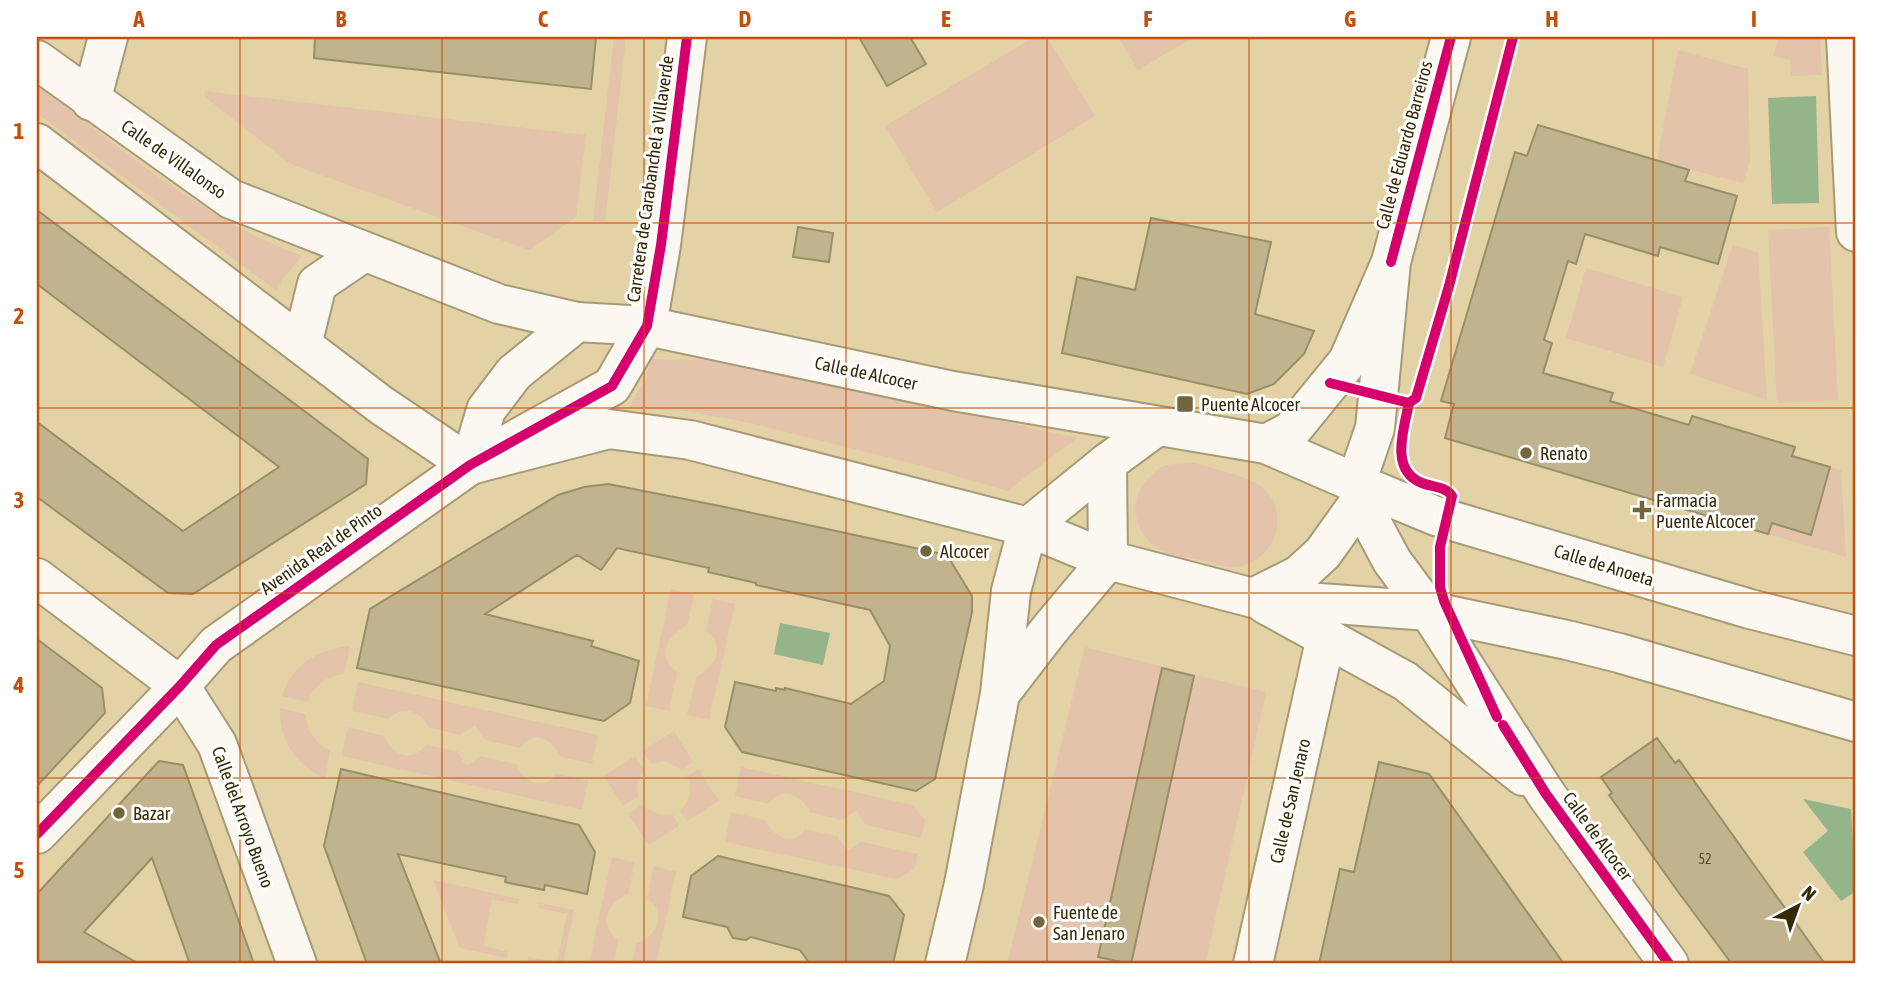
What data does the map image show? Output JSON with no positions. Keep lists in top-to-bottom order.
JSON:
{
  "streets": {
    "street": [
      "Calle de Eduardo Barreiros",
      "Calle de Villalonso",
      "Carretera de Carabanchel a Villaverde",
      "Calle de Alcocer",
      "Avenida Real de Pinto",
      "Calle de Anoeta",
      "Calle de San Jenaro",
      "Calle del Arroyo Bueno"
    ]
  },
  "crossings": [
    ["Calle de Eduardo Barreiros", "Calle de Alcocer"],
    ["Calle de Eduardo Barreiros", "Calle de Anoeta"],
    ["Calle de Villalonso", "Calle de Alcocer"],
    ["Carretera de Carabanchel a Villaverde", "Calle de Alcocer"],
    ["Carretera de Carabanchel a Villaverde", "Avenida Real de Pinto"],
    ["Calle de Alcocer", "Avenida Real de Pinto"],
    ["Calle de Alcocer", "Calle de Anoeta"],
    ["Calle de Alcocer", "Calle de San Jenaro"],
    ["Avenida Real de Pinto", "Calle del Arroyo Bueno"]
  ],
  "places": {
    "transit": ["Puente Alcocer"],
    "other": [
      "Renato",
      "Alcocer",
      "Bazar",
      "Fuente de San Jenaro"
    ],
    "health": ["Farmacia Puente Alcocer"]
  },
  "house_numbers": ["52"],
  "north": "top right",
  "grid": {
    "columns": [
      "A",
      "B",
      "C",
      "D",
      "E",
      "F",
      "G",
      "H",
      "I"
    ],
    "rows": [
      "1",
      "2",
      "3",
      "4",
      "5"
    ]
  }
}
